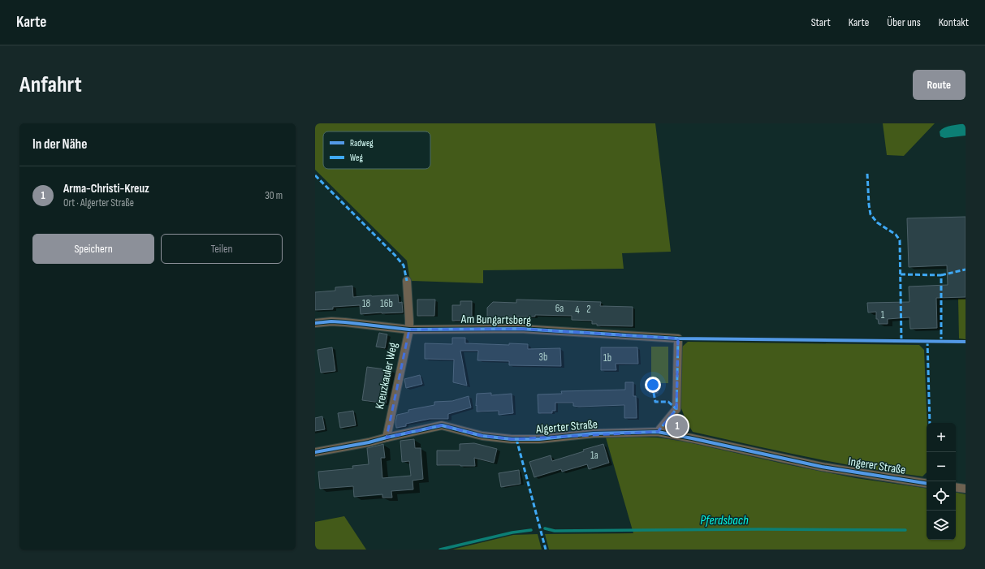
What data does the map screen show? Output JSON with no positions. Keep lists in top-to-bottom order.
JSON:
{
  "streets": {
    "street": [
      "Am Bungartsberg",
      "Kreuzkauler Weg",
      "Algerter Straße",
      "Ingerer Straße"
    ]
  },
  "crossings": [
    ["Am Bungartsberg", "Kreuzkauler Weg"],
    ["Am Bungartsberg", "Algerter Straße"],
    ["Kreuzkauler Weg", "Algerter Straße"],
    ["Algerter Straße", "Ingerer Straße"]
  ],
  "water": ["Pferdsbach"],
  "house_numbers": [
    "18",
    "16b",
    "6a",
    "2",
    "4",
    "1",
    "3b",
    "1b",
    "1a"
  ],
  "legend": ["Radweg", "Weg"],
  "page": {
    "header": "Karte",
    "nav": [
      "Start",
      "Karte",
      "Über uns",
      "Kontakt"
    ],
    "buttons": [
      "Route",
      ["Speichern", "Teilen"]
    ],
    "title": "Anfahrt",
    "heading": "In der Nähe",
    "list": [
      {
        "mark": "1",
        "name": "Arma-Christi-Kreuz",
        "note": "Ort · Algerter Straße",
        "value": "30 m"
      }
    ],
    "pins": "1",
    "map_buttons": ["+", "−"]
  }
}
